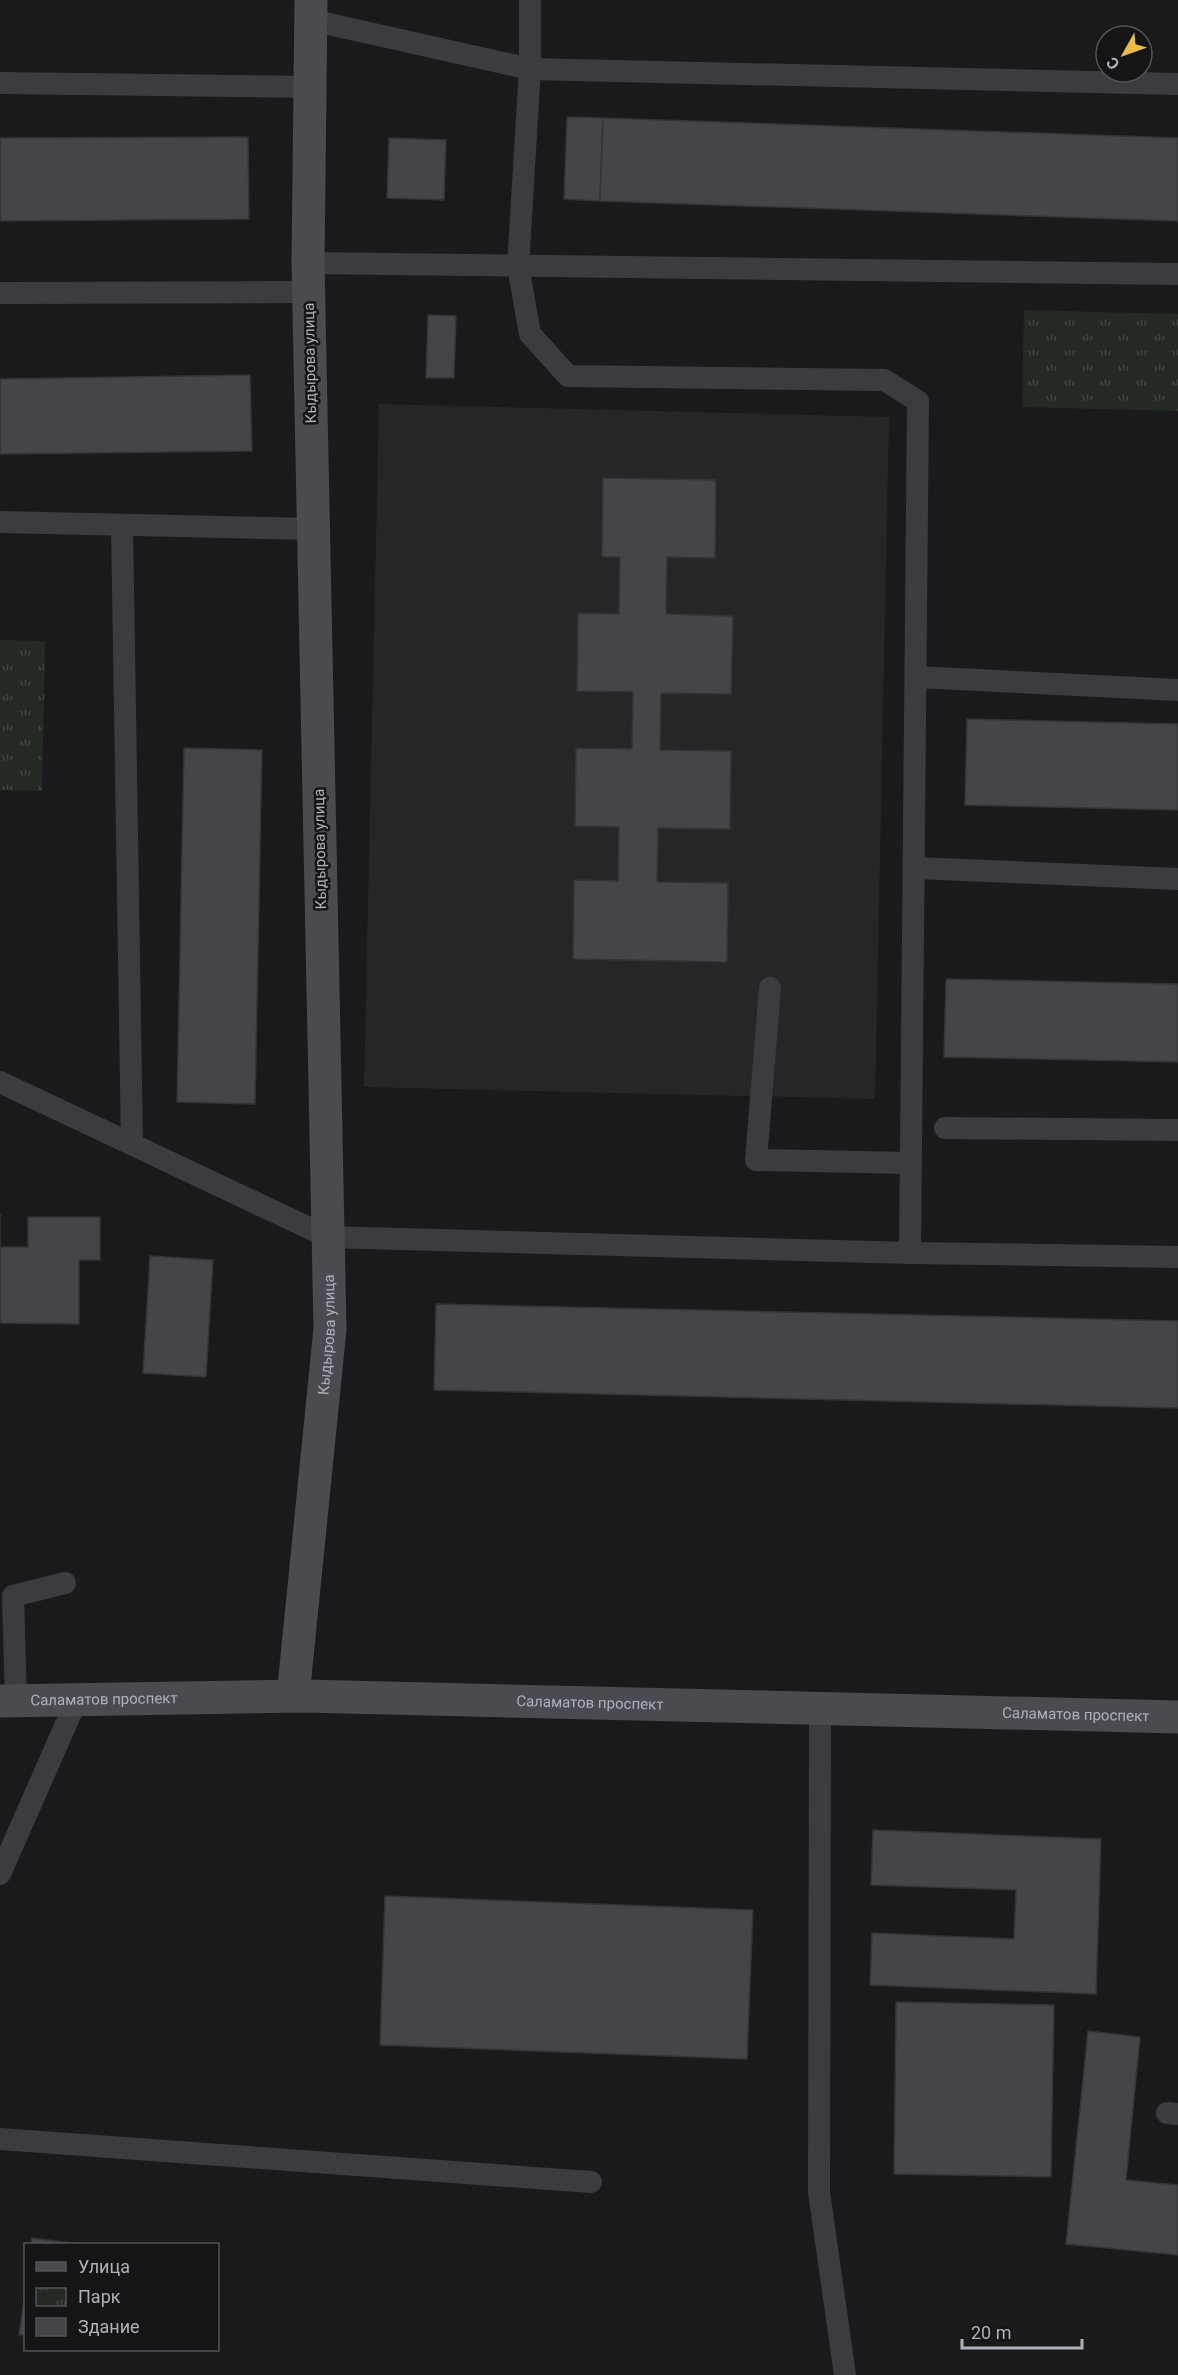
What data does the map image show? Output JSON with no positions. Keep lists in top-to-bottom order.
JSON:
{
  "streets": {
    "street": ["Кыдырова улица", "Саламатов проспект"]
  },
  "crossings": [
    ["Кыдырова улица", "Саламатов проспект"]
  ],
  "legend": ["Улица", "Парк", "Здание"],
  "scale_bar": "20 m",
  "north": "bottom left"
}
